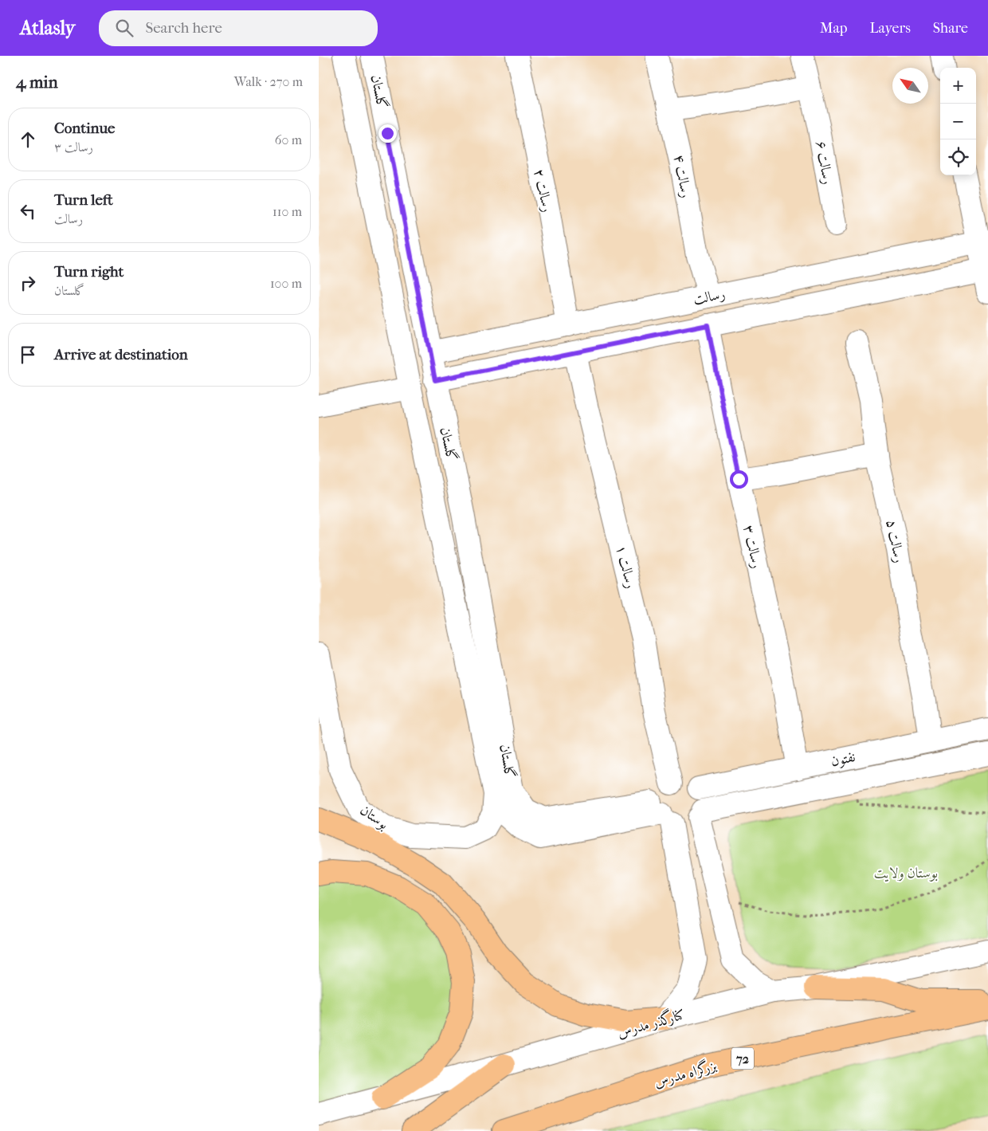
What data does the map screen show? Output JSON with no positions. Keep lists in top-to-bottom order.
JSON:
{
  "streets": {
    "main road": ["72", "بزرگراه مدرس"],
    "street": [
      "گلستان",
      "رسالت ۶",
      "رسالت ۴",
      "رسالت ۲",
      "رسالت",
      "رسالت ۵",
      "رسالت ۳",
      "رسالت ۱",
      "نفتون",
      "بوستان",
      "کنارگذر مدرس"
    ]
  },
  "crossings": [
    ["گلستان", "رسالت"],
    ["گلستان", "رسالت ۱"],
    ["گلستان", "نفتون"],
    ["گلستان", "بوستان"],
    ["رسالت ۴", "رسالت"],
    ["رسالت ۲", "رسالت"],
    ["رسالت", "رسالت ۳"],
    ["رسالت", "رسالت ۱"],
    ["رسالت ۵", "نفتون"],
    ["رسالت ۳", "نفتون"],
    ["رسالت ۱", "نفتون"],
    ["رسالت ۱", "کنارگذر مدرس"]
  ],
  "parks": ["بوستان ولایت"],
  "north": "top left",
  "page": {
    "header": "Atlasly",
    "search": "Search here",
    "nav": ["Map", "Layers", "Share"],
    "heading": ["4 min", "Walk · 270 m"],
    "map_buttons": ["+", "−"],
    "list": [
      ["Continue", "رسالت ۳", "60 m"],
      ["Turn left", "رسالت", "110 m"],
      ["Turn right", "گلستان", "100 m"],
      "Arrive at destination"
    ]
  }
}
